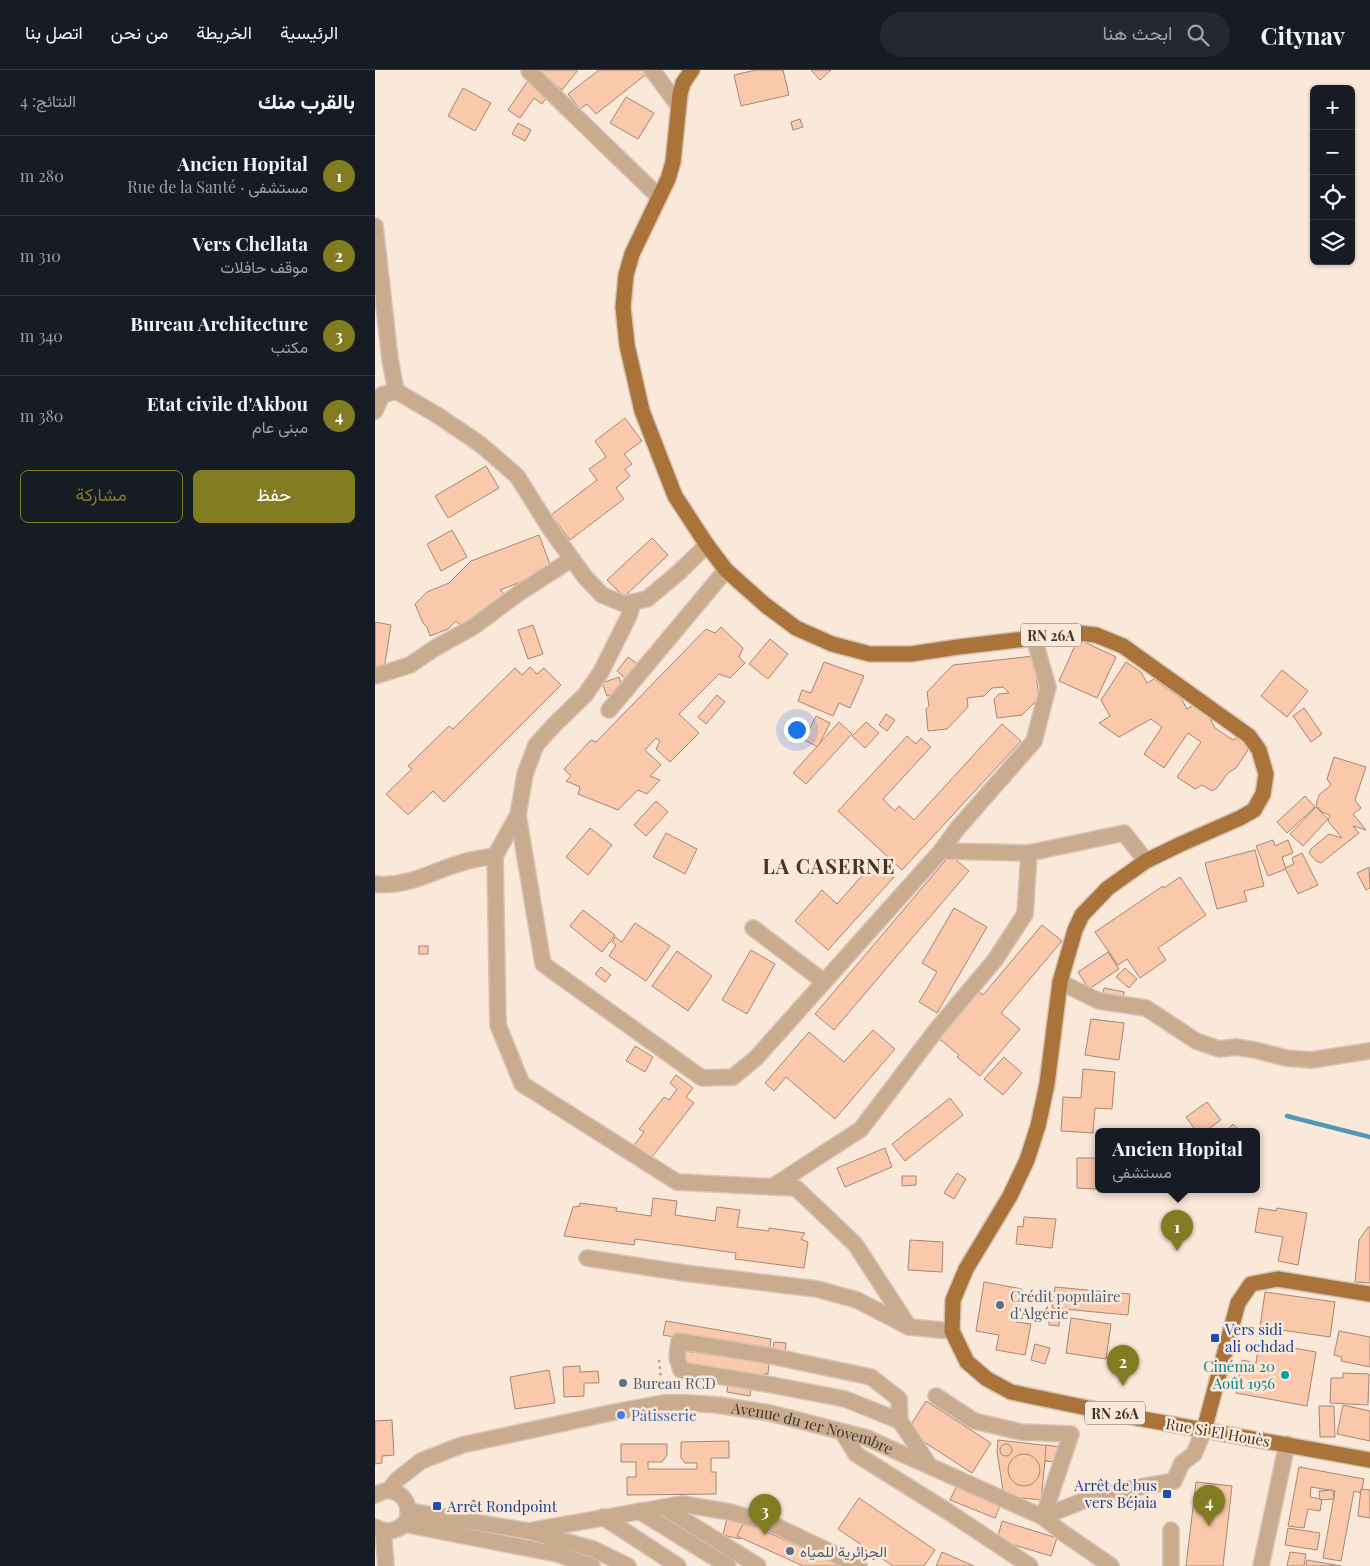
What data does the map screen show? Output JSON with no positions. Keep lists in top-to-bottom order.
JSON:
{
  "streets": {
    "main road": ["RN 26A", "Rue Si El Houès"],
    "street": ["Avenue du 1er Novembre"]
  },
  "crossings": [
    ["RN 26A", "Rue Si El Houès"]
  ],
  "districts": ["LA CASERNE"],
  "places": {
    "other": [
      "Crédit populaire d'Algérie",
      "Cinéma 20 Août 1956",
      "Bureau RCD",
      "Pâtisserie",
      "الجزائرية للمياه"
    ],
    "transit": ["Vers sidi ali ochdad", "Arrêt de bus vers Béjaia", "Arrêt Rondpoint"]
  },
  "page": {
    "header": "Citynav",
    "search": "ابحث هنا",
    "nav": [
      "الرئيسية",
      "الخريطة",
      "من نحن",
      "اتصل بنا"
    ],
    "heading": ["بالقرب منك", "النتائج: 4"],
    "map_buttons": ["+", "−"],
    "list": [
      {
        "mark": "1",
        "name": "Ancien Hopital",
        "note": "مستشفى · Rue de la Santé",
        "value": "280 m"
      },
      {
        "mark": "2",
        "name": "Vers Chellata",
        "note": "موقف حافلات",
        "value": "310 m"
      },
      {
        "mark": "3",
        "name": "Bureau Architecture",
        "note": "مكتب",
        "value": "340 m"
      },
      {
        "mark": "4",
        "name": "Etat civile d'Akbou",
        "note": "مبنى عام",
        "value": "380 m"
      }
    ],
    "buttons": ["حفظ", "مشاركة"],
    "popup": ["Ancien Hopital", "مستشفى"],
    "pins": [
      "1",
      "2",
      "4",
      "3"
    ]
  }
}
